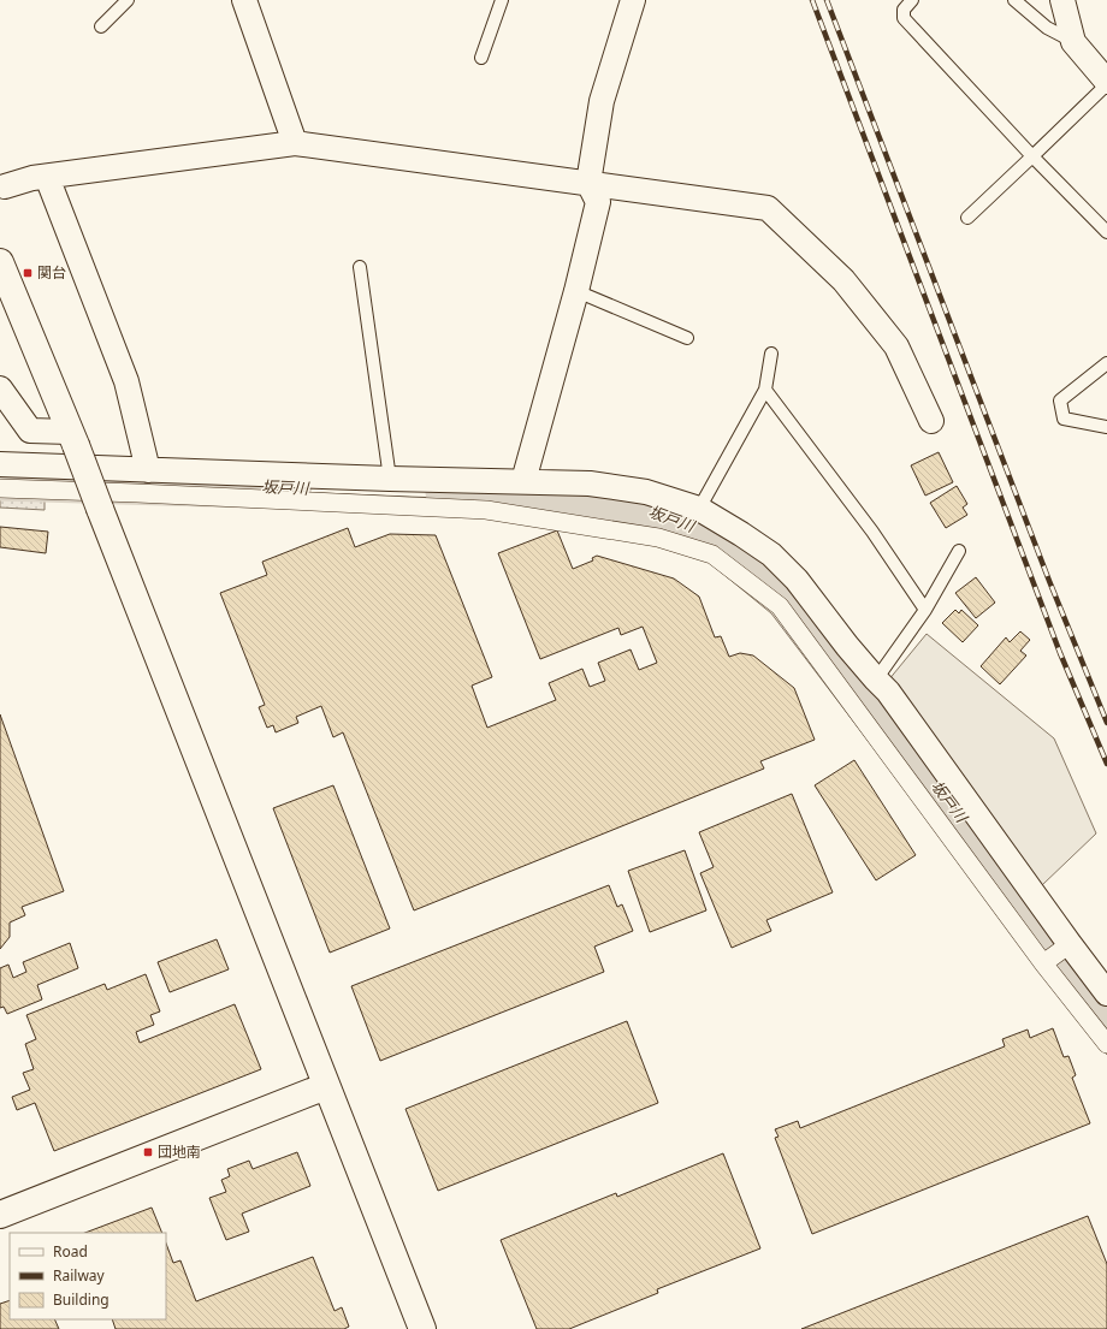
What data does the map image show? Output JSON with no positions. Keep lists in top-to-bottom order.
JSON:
{
  "water": ["坂戸川"],
  "places": {
    "transit": ["関台", "団地南"]
  },
  "legend": ["Road", "Railway", "Building"]
}
